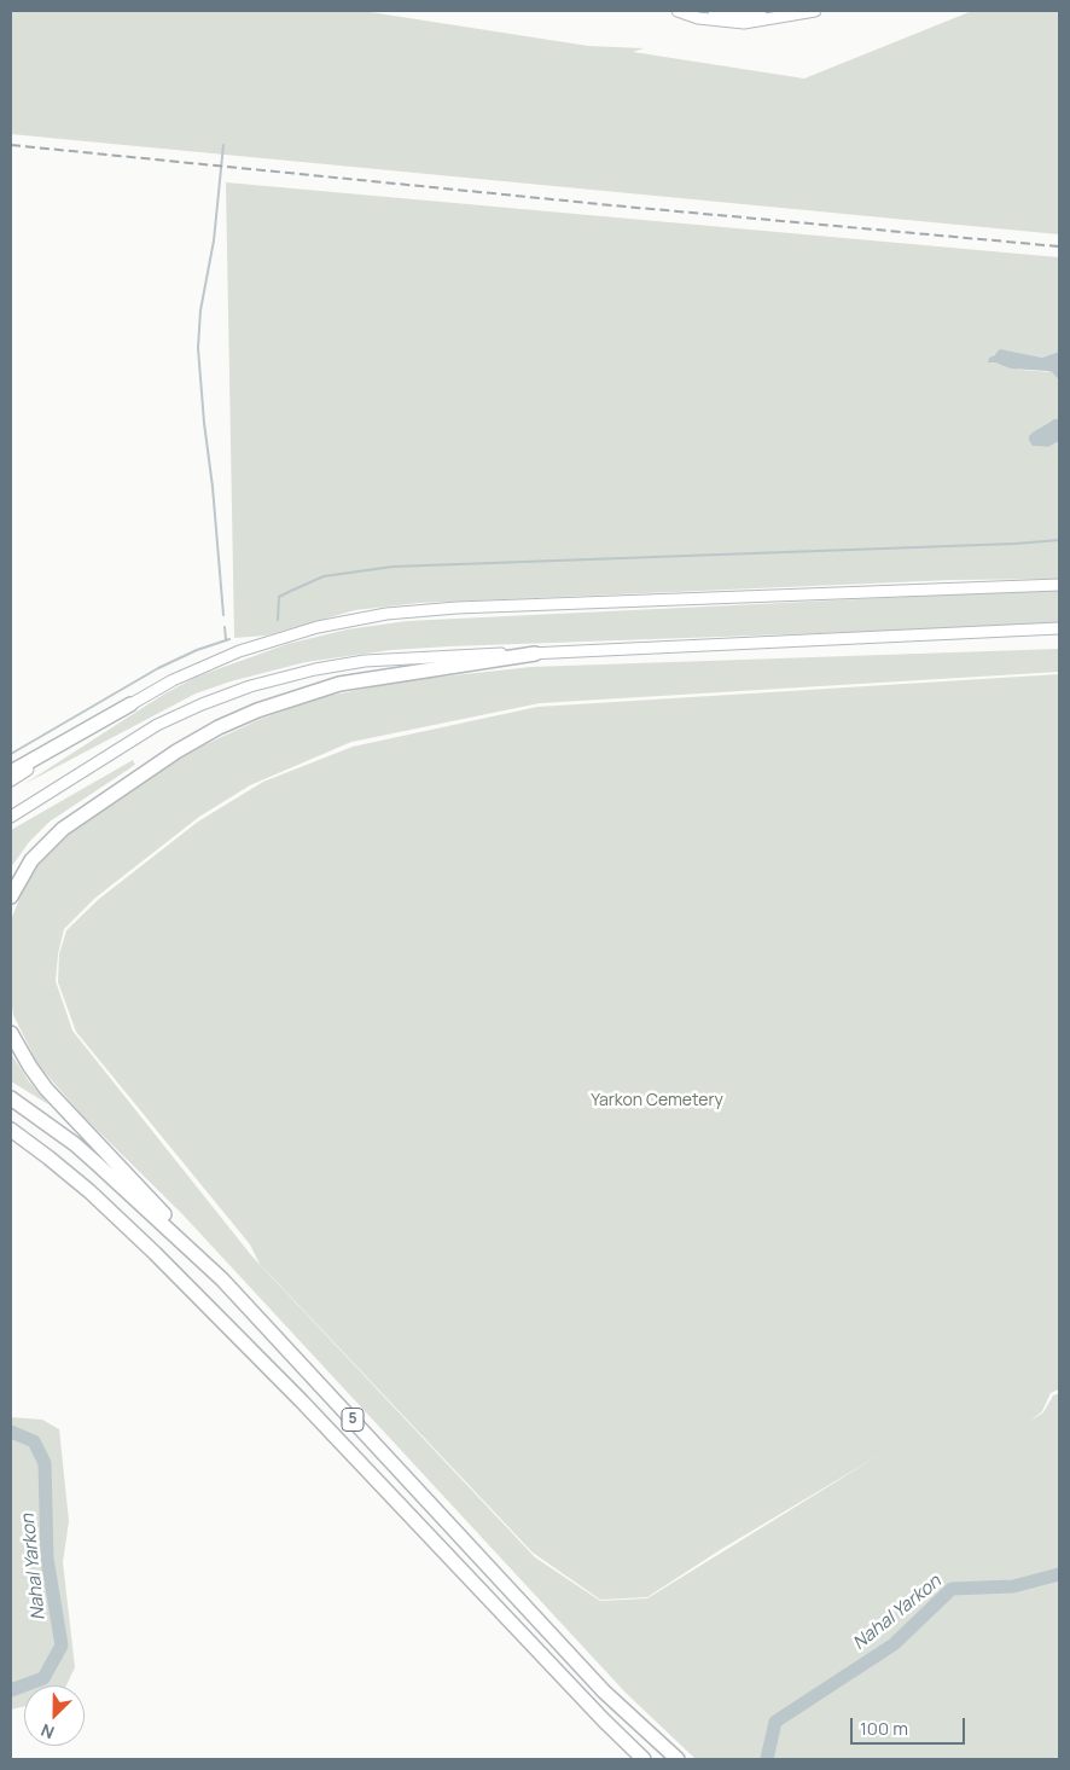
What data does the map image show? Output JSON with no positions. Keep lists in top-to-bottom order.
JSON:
{
  "streets": {
    "highway": ["5"]
  },
  "water": ["Nahal Yarkon"],
  "parks": ["Yarkon Cemetery"],
  "scale_bar": "100 m",
  "north": "bottom left"
}
